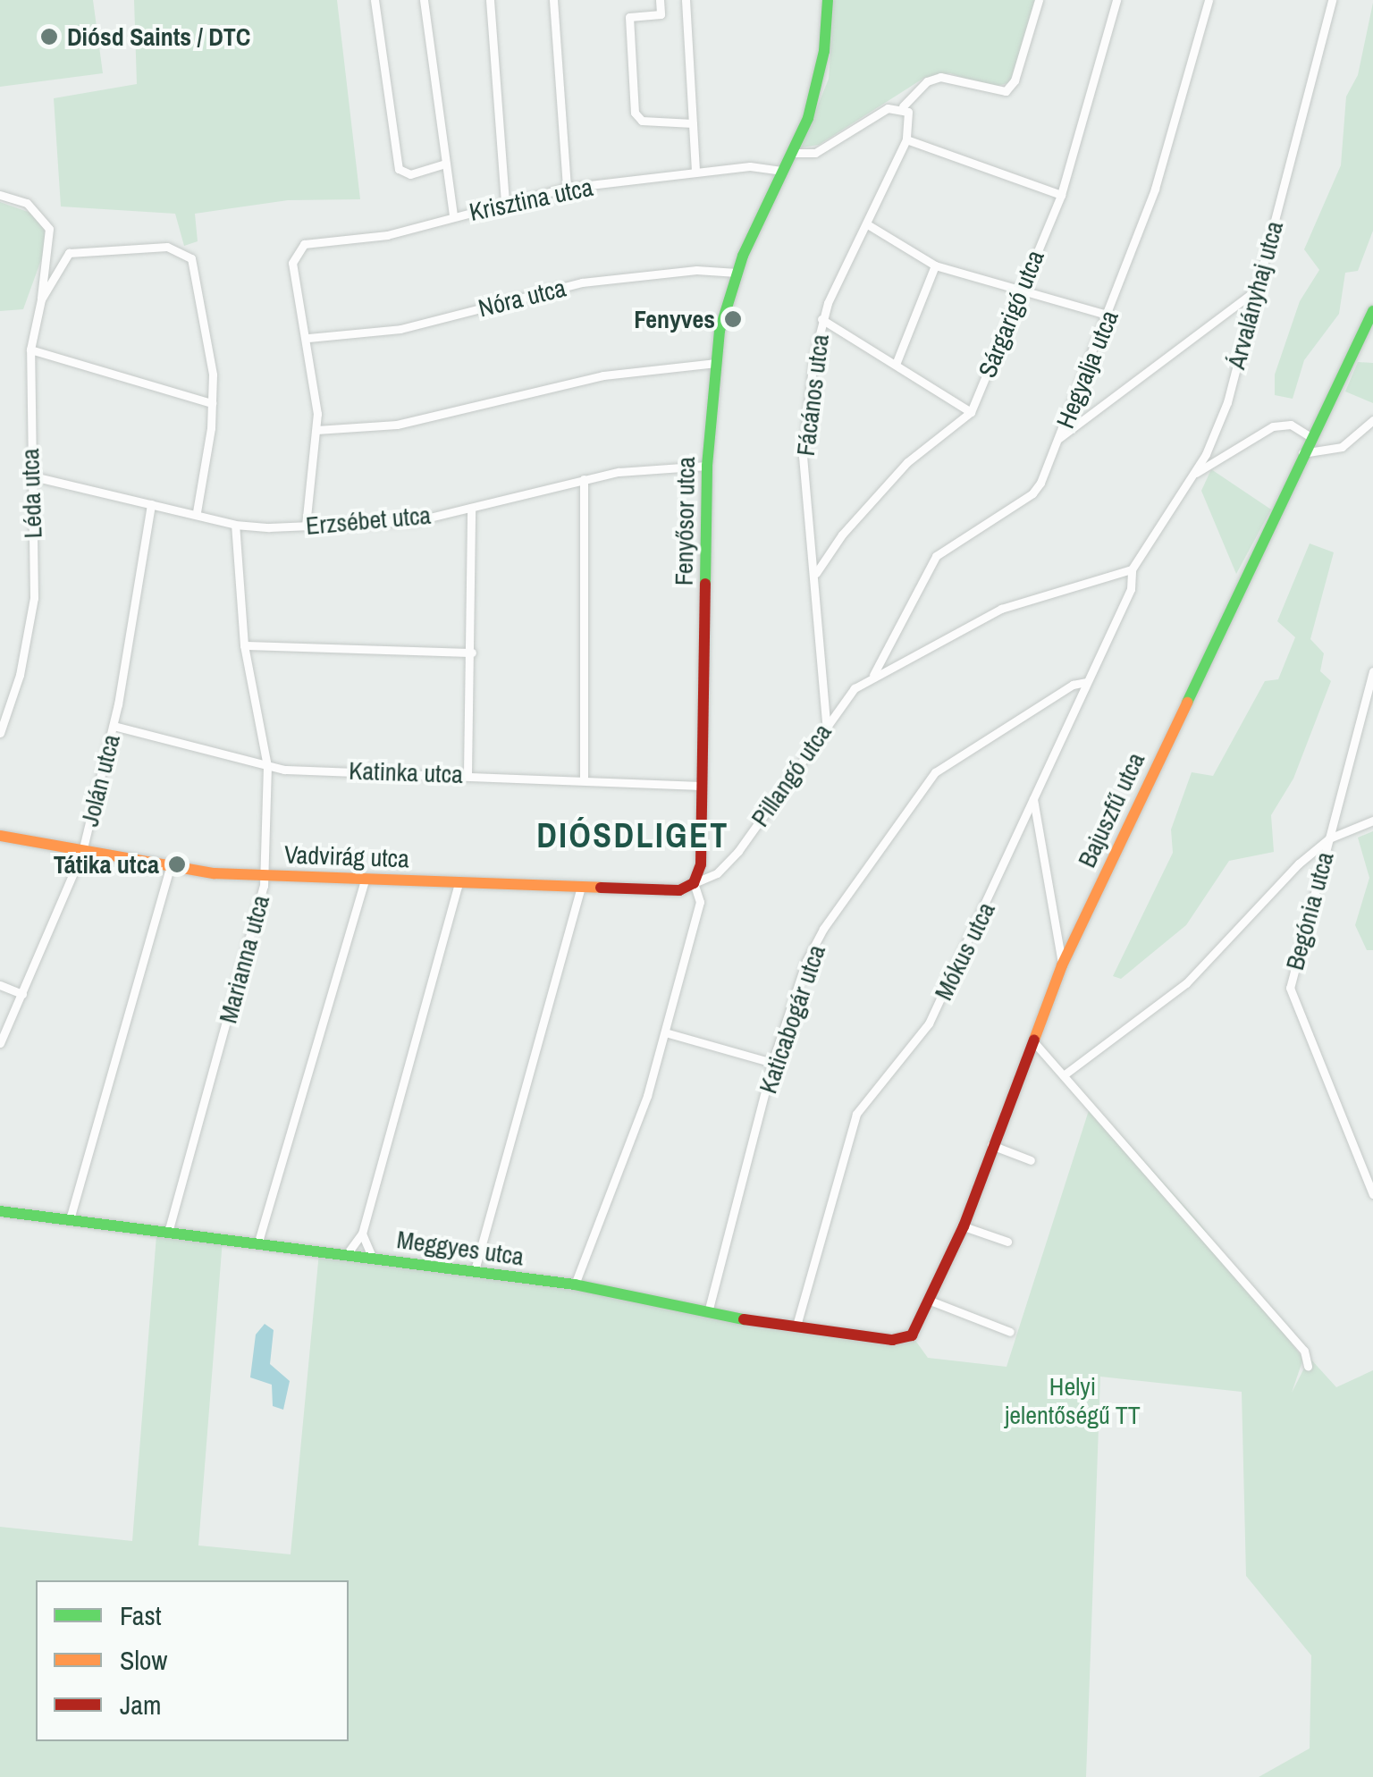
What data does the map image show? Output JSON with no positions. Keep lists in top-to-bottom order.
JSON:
{
  "streets": {
    "street": [
      "Krisztina utca",
      "Árvalányhaj utca",
      "Nóra utca",
      "Sárgarigó utca",
      "Hegyalja utca",
      "Fácános utca",
      "Léda utca",
      "Erzsébet utca",
      "Fenyősor utca",
      "Katinka utca",
      "Pillangó utca",
      "Jolán utca",
      "Bajuszfű utca",
      "Vadvirág utca",
      "Begónia utca",
      "Mókus utca",
      "Marianna utca",
      "Katicabogár utca",
      "Meggyes utca"
    ]
  },
  "crossings": [
    ["Krisztina utca", "Nóra utca"],
    ["Krisztina utca", "Fenyősor utca"],
    ["Árvalányhaj utca", "Pillangó utca"],
    ["Árvalányhaj utca", "Mókus utca"],
    ["Nóra utca", "Fenyősor utca"],
    ["Sárgarigó utca", "Fácános utca"],
    ["Hegyalja utca", "Pillangó utca"],
    ["Fácános utca", "Pillangó utca"],
    ["Léda utca", "Erzsébet utca"],
    ["Erzsébet utca", "Fenyősor utca"],
    ["Erzsébet utca", "Jolán utca"],
    ["Erzsébet utca", "Marianna utca"],
    ["Fenyősor utca", "Katinka utca"],
    ["Fenyősor utca", "Pillangó utca"],
    ["Fenyősor utca", "Vadvirág utca"],
    ["Katinka utca", "Jolán utca"],
    ["Katinka utca", "Marianna utca"],
    ["Pillangó utca", "Vadvirág utca"],
    ["Pillangó utca", "Mókus utca"],
    ["Jolán utca", "Vadvirág utca"],
    ["Bajuszfű utca", "Meggyes utca"],
    ["Vadvirág utca", "Marianna utca"],
    ["Mókus utca", "Katicabogár utca"],
    ["Mókus utca", "Meggyes utca"],
    ["Marianna utca", "Meggyes utca"],
    ["Katicabogár utca", "Meggyes utca"]
  ],
  "districts": ["DIÓSDLIGET"],
  "parks": ["Helyi jelentőségű TT"],
  "places": ["Diósd Saints / DTC", "Fenyves", "Tátika utca"],
  "legend": ["Fast", "Slow", "Jam"]
}
